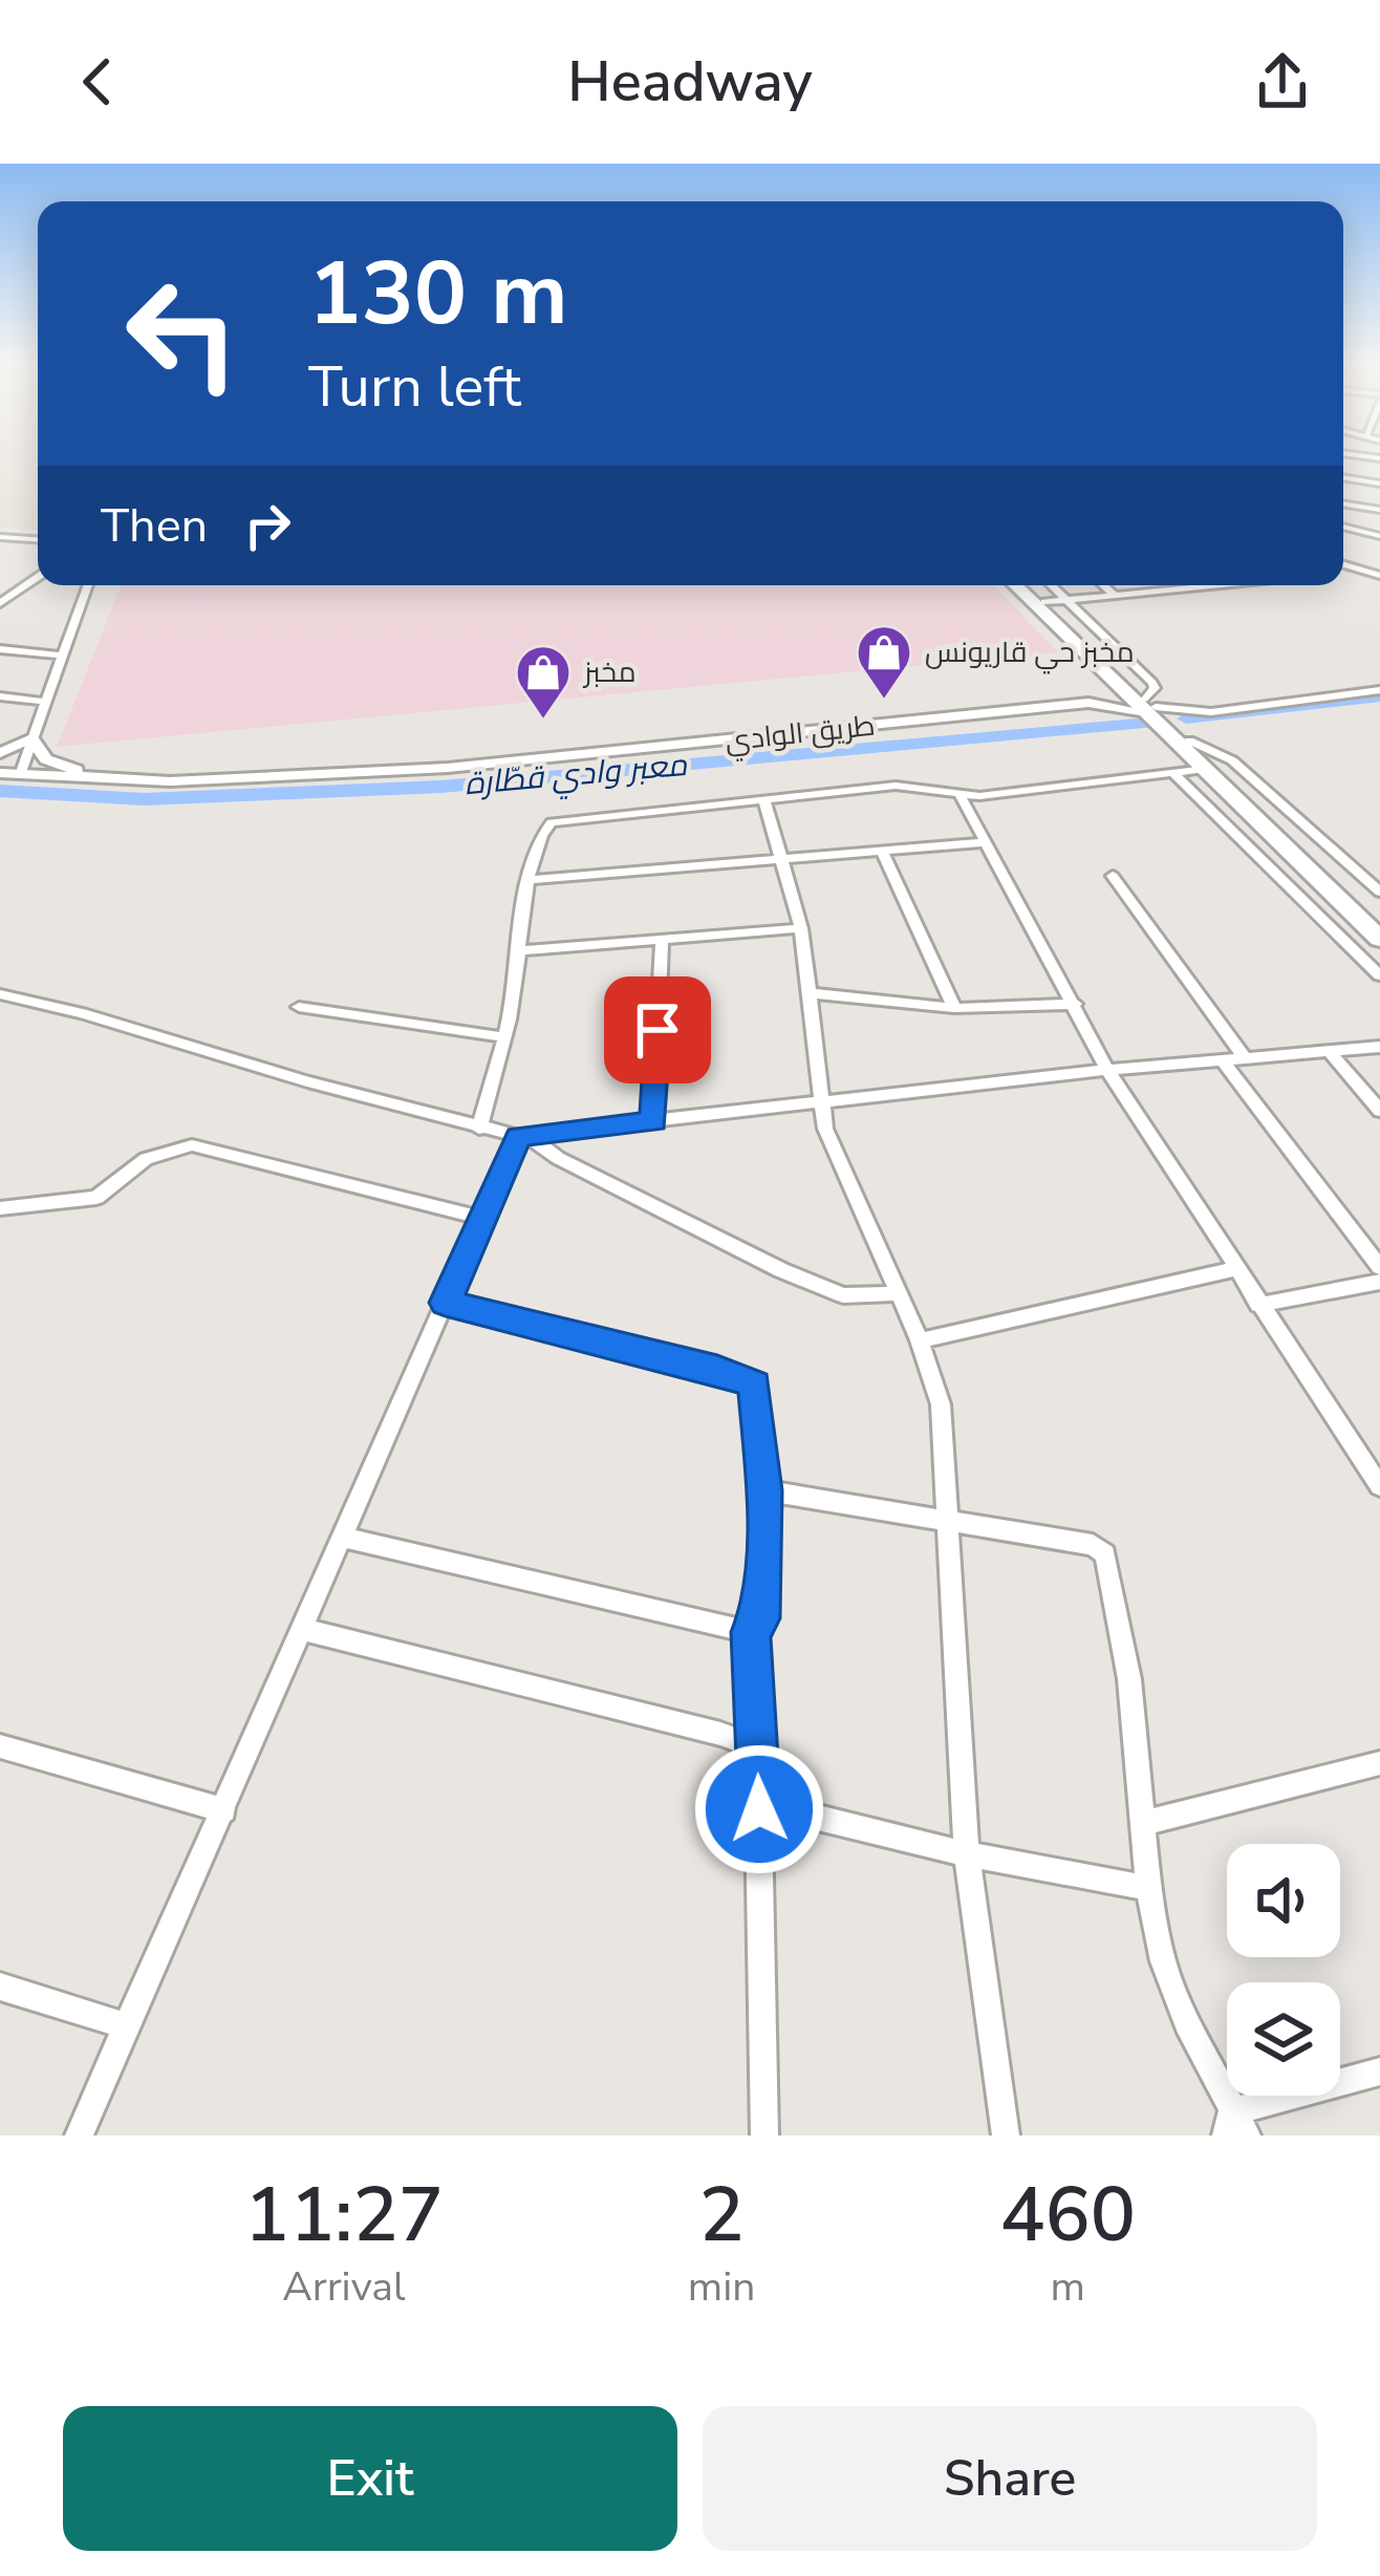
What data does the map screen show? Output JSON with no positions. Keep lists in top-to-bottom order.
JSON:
{
  "streets": {
    "main road": ["طريق الوادي"]
  },
  "water": ["معبر وادي قطّارة"],
  "places": {
    "shop": ["مخبز حي قاريونس", "مخبز"]
  },
  "page": {
    "header": "Headway",
    "turn": ["130 m", "Turn left"],
    "then": "Then",
    "eta": [
      "11:27",
      "Arrival",
      "2",
      "min",
      "460",
      "m"
    ],
    "buttons": ["Exit", "Share"]
  }
}
